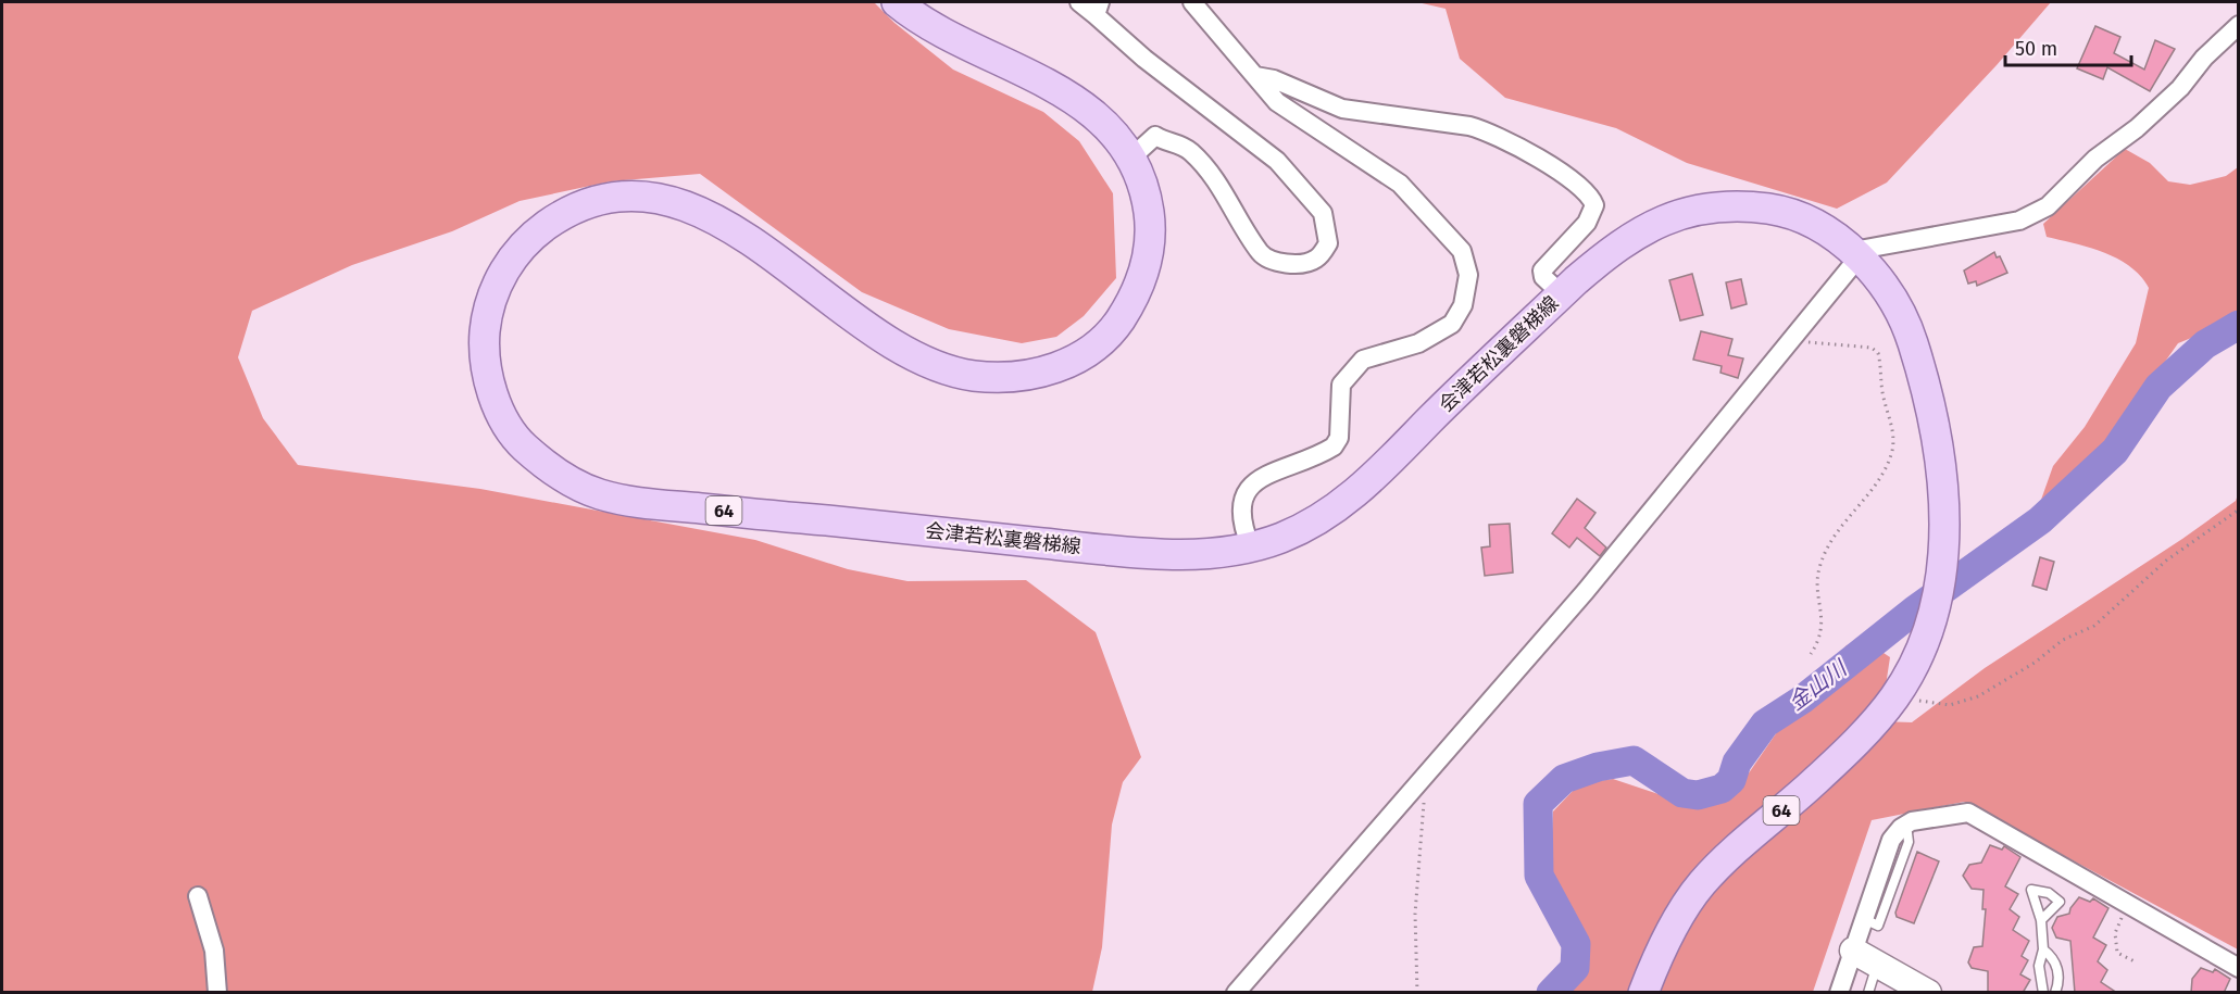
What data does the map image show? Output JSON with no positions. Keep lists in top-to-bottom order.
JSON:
{
  "streets": {
    "main road": ["会津若松裏磐梯線", "64"]
  },
  "water": ["金山川"],
  "scale_bar": "50 m"
}
